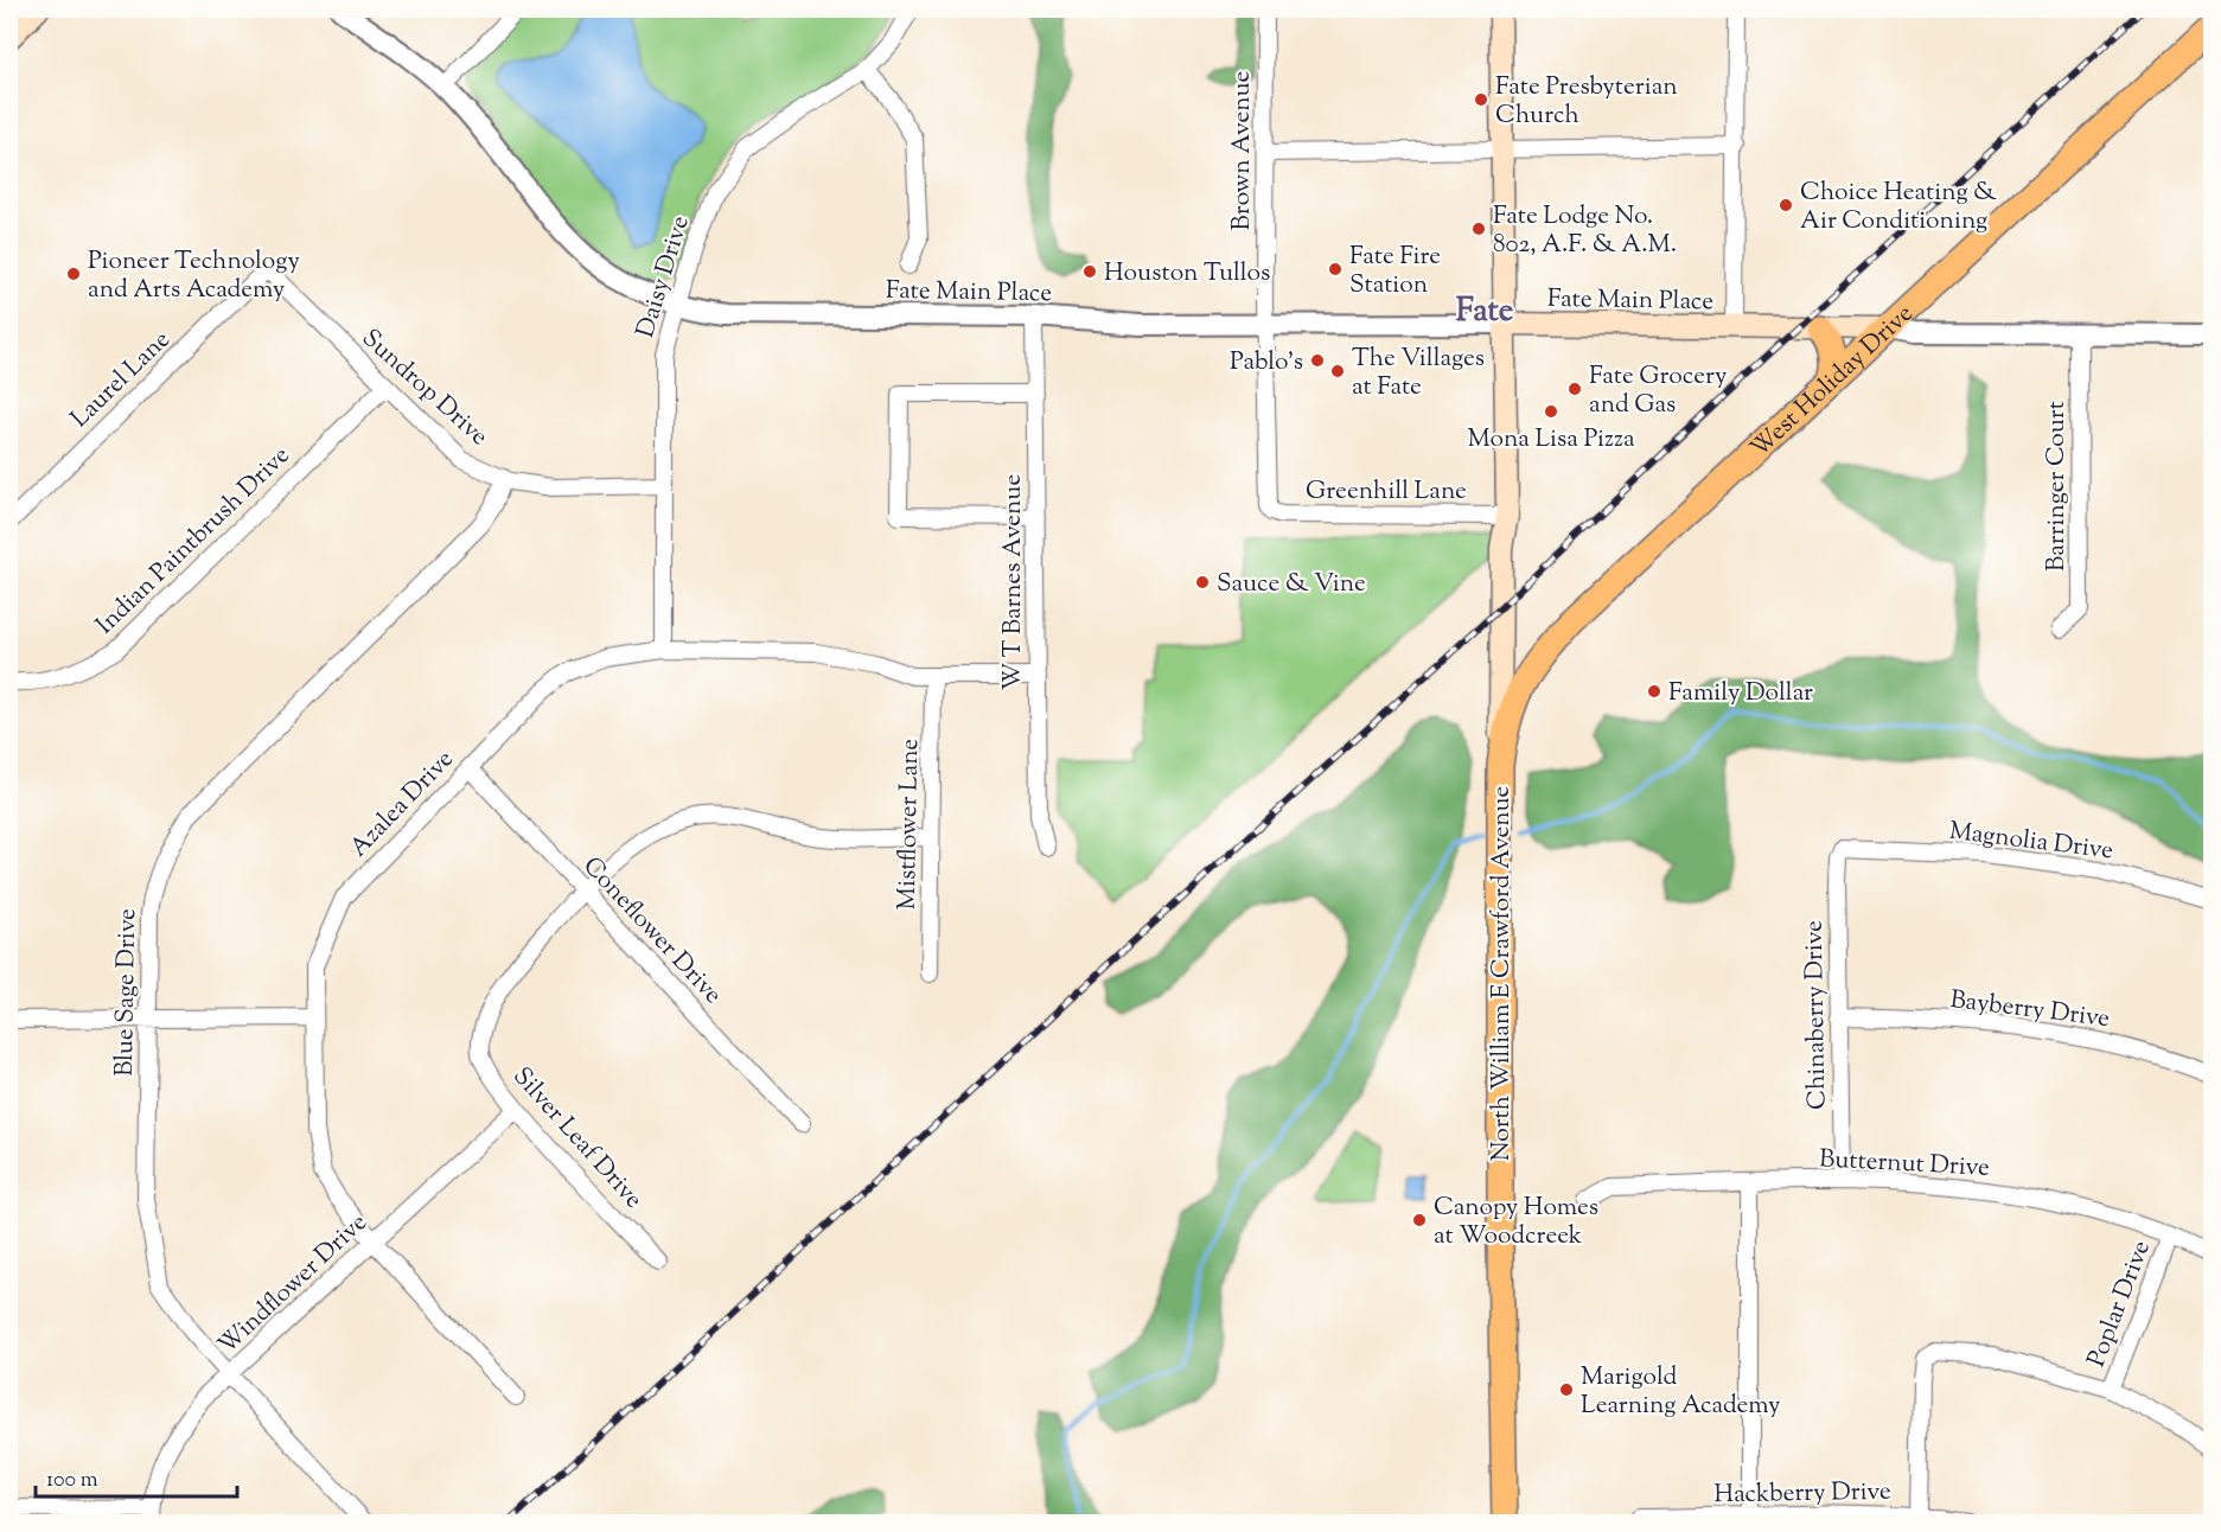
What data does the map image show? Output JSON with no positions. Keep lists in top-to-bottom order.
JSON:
{
  "streets": {
    "main road": ["Fate Main Place", "West Holiday Drive", "North William E Crawford Avenue"],
    "street": [
      "Brown Avenue",
      "Daisy Drive",
      "Laurel Lane",
      "Sundrop Drive",
      "Barringer Court",
      "Greenhill Lane",
      "Indian Paintbrush Drive",
      "W T Barnes Avenue",
      "Azalea Drive",
      "Mistflower Lane",
      "Magnolia Drive",
      "Coneflower Drive",
      "Blue Sage Drive",
      "Bayberry Drive",
      "Chinaberry Drive",
      "Silver Leaf Drive",
      "Butternut Drive",
      "Windflower Drive",
      "Poplar Drive",
      "Hackberry Drive"
    ]
  },
  "crossings": [
    ["Brown Avenue", "Fate Main Place"],
    ["Brown Avenue", "Greenhill Lane"],
    ["Daisy Drive", "Fate Main Place"],
    ["Daisy Drive", "Sundrop Drive"],
    ["Daisy Drive", "Azalea Drive"],
    ["Fate Main Place", "West Holiday Drive"],
    ["Fate Main Place", "Barringer Court"],
    ["Fate Main Place", "W T Barnes Avenue"],
    ["Laurel Lane", "Sundrop Drive"],
    ["West Holiday Drive", "North William E Crawford Avenue"],
    ["Sundrop Drive", "Indian Paintbrush Drive"],
    ["Sundrop Drive", "Blue Sage Drive"],
    ["W T Barnes Avenue", "Azalea Drive"],
    ["Azalea Drive", "Mistflower Lane"],
    ["Azalea Drive", "Coneflower Drive"],
    ["Azalea Drive", "Windflower Drive"],
    ["Mistflower Lane", "Silver Leaf Drive"],
    ["Magnolia Drive", "Chinaberry Drive"],
    ["Coneflower Drive", "Silver Leaf Drive"],
    ["Blue Sage Drive", "Windflower Drive"],
    ["Bayberry Drive", "Chinaberry Drive"],
    ["Chinaberry Drive", "Butternut Drive"],
    ["Silver Leaf Drive", "Windflower Drive"],
    ["Butternut Drive", "Poplar Drive"]
  ],
  "districts": ["Fate"],
  "places": [
    "Fate Presbyterian Church",
    "Choice Heating & Air Conditioning",
    "Fate Lodge No. 802, A.F. & A.M.",
    "Fate Fire Station",
    "Houston Tullos",
    "Pioneer Technology and Arts Academy",
    "Pablo's",
    "The Villages at Fate",
    "Fate Grocery and Gas",
    "Mona Lisa Pizza",
    "Sauce & Vine",
    "Family Dollar",
    "Canopy Homes at Woodcreek",
    "Marigold Learning Academy"
  ],
  "scale_bar": "100 m"
}
